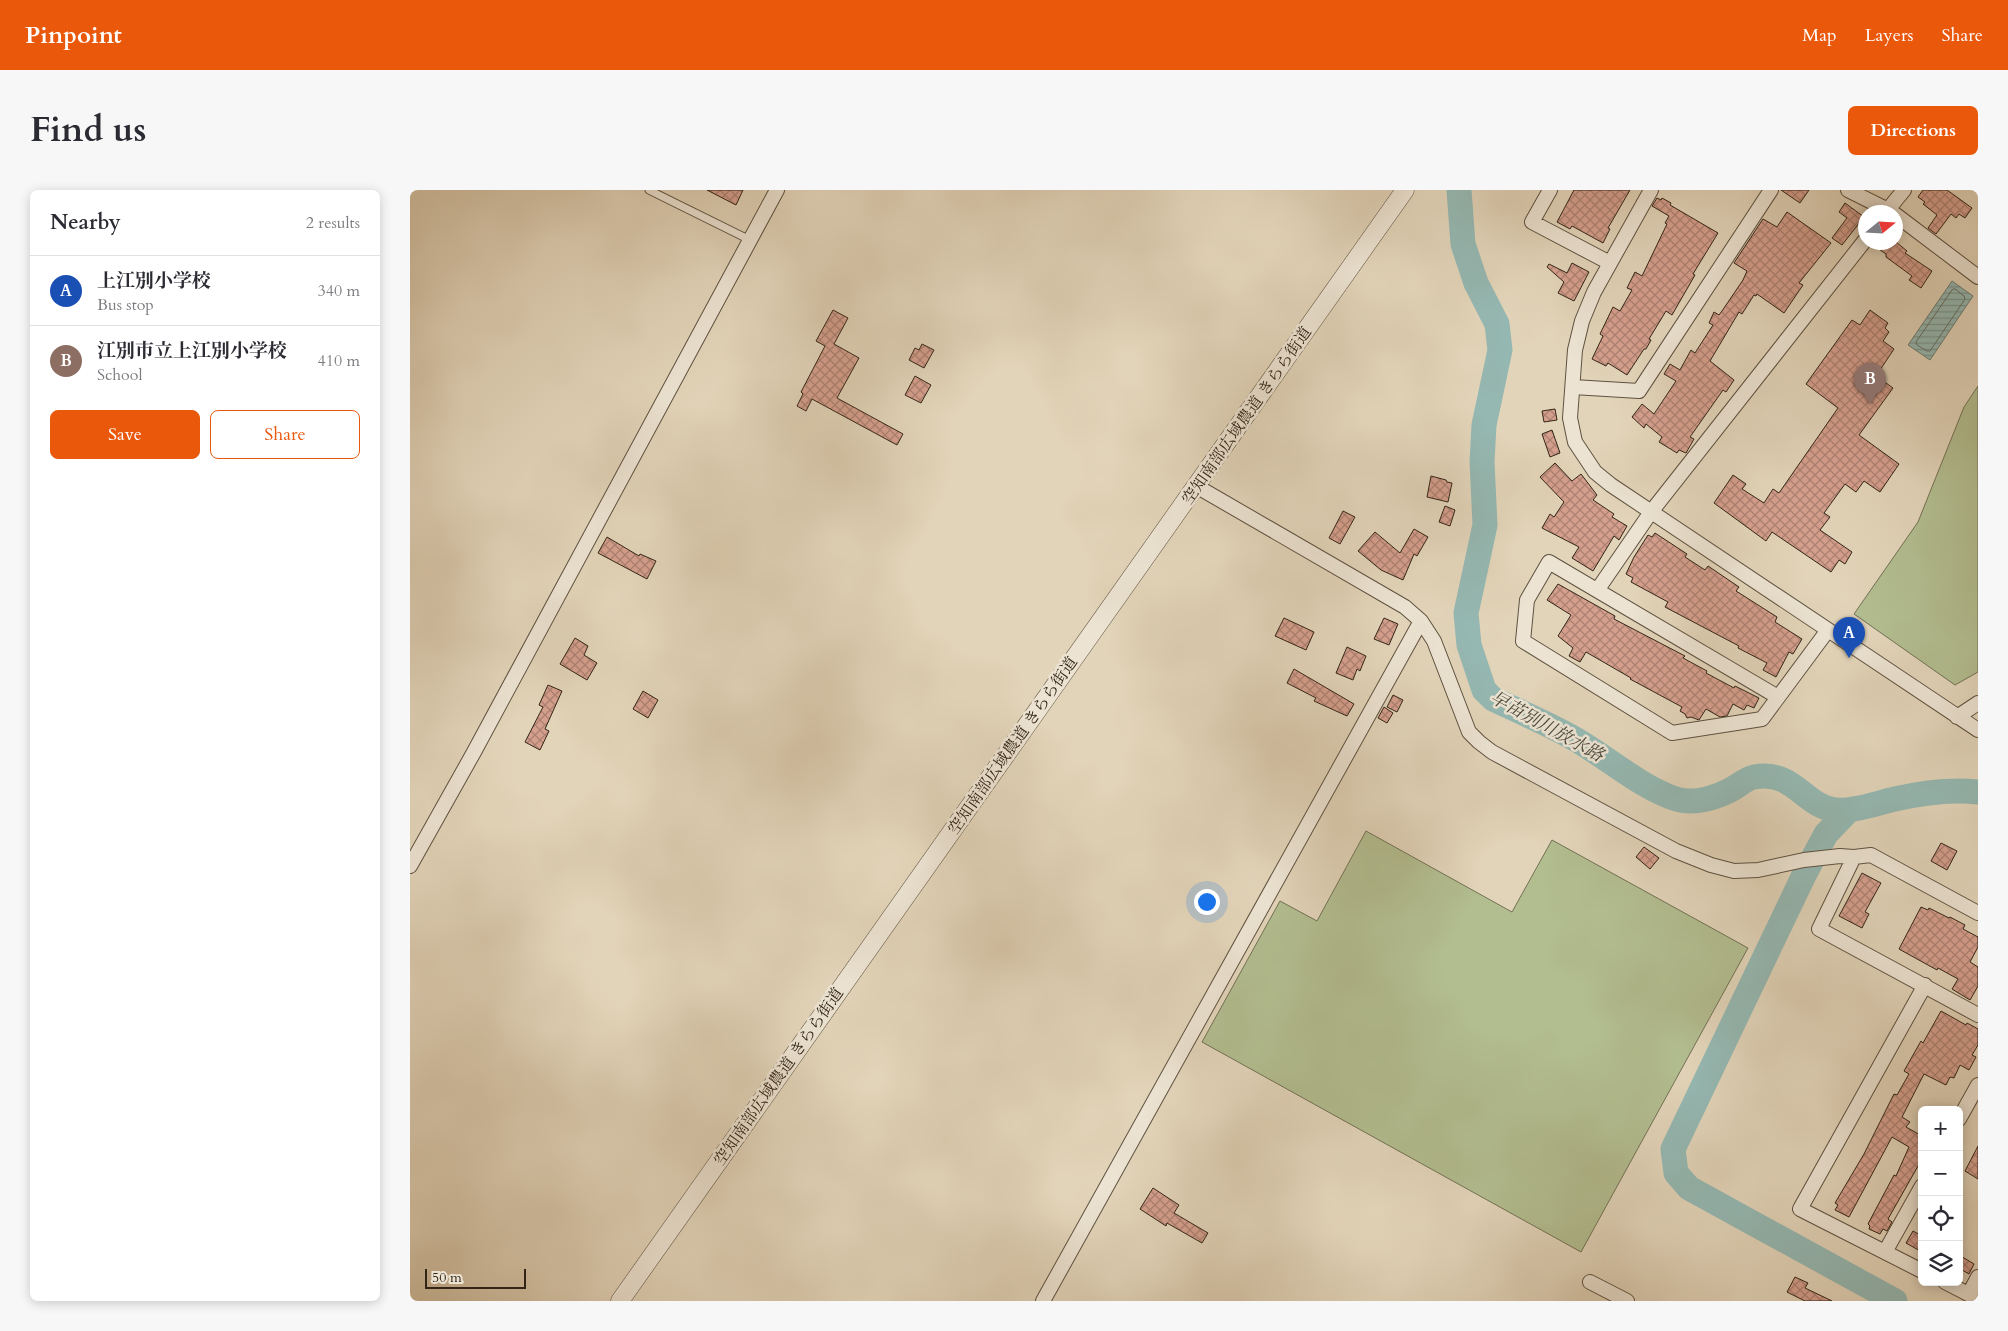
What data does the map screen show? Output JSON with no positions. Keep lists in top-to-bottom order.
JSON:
{
  "streets": {
    "street": ["空知南部広域農道 きらら街道"]
  },
  "water": ["早苗別川放水路"],
  "scale_bar": "50 m",
  "north": "right",
  "page": {
    "header": "Pinpoint",
    "nav": ["Map", "Layers", "Share"],
    "title": "Find us",
    "buttons": [
      "Directions",
      ["Save", "Share"]
    ],
    "heading": ["Nearby", "2 results"],
    "list": [
      {
        "mark": "A",
        "name": "上江別小学校",
        "note": "Bus stop",
        "value": "340 m"
      },
      {
        "mark": "B",
        "name": "江別市立上江別小学校",
        "note": "School",
        "value": "410 m"
      }
    ],
    "pins": ["B", "A"],
    "map_buttons": ["+", "−"],
    "scale": "50 m"
  }
}
